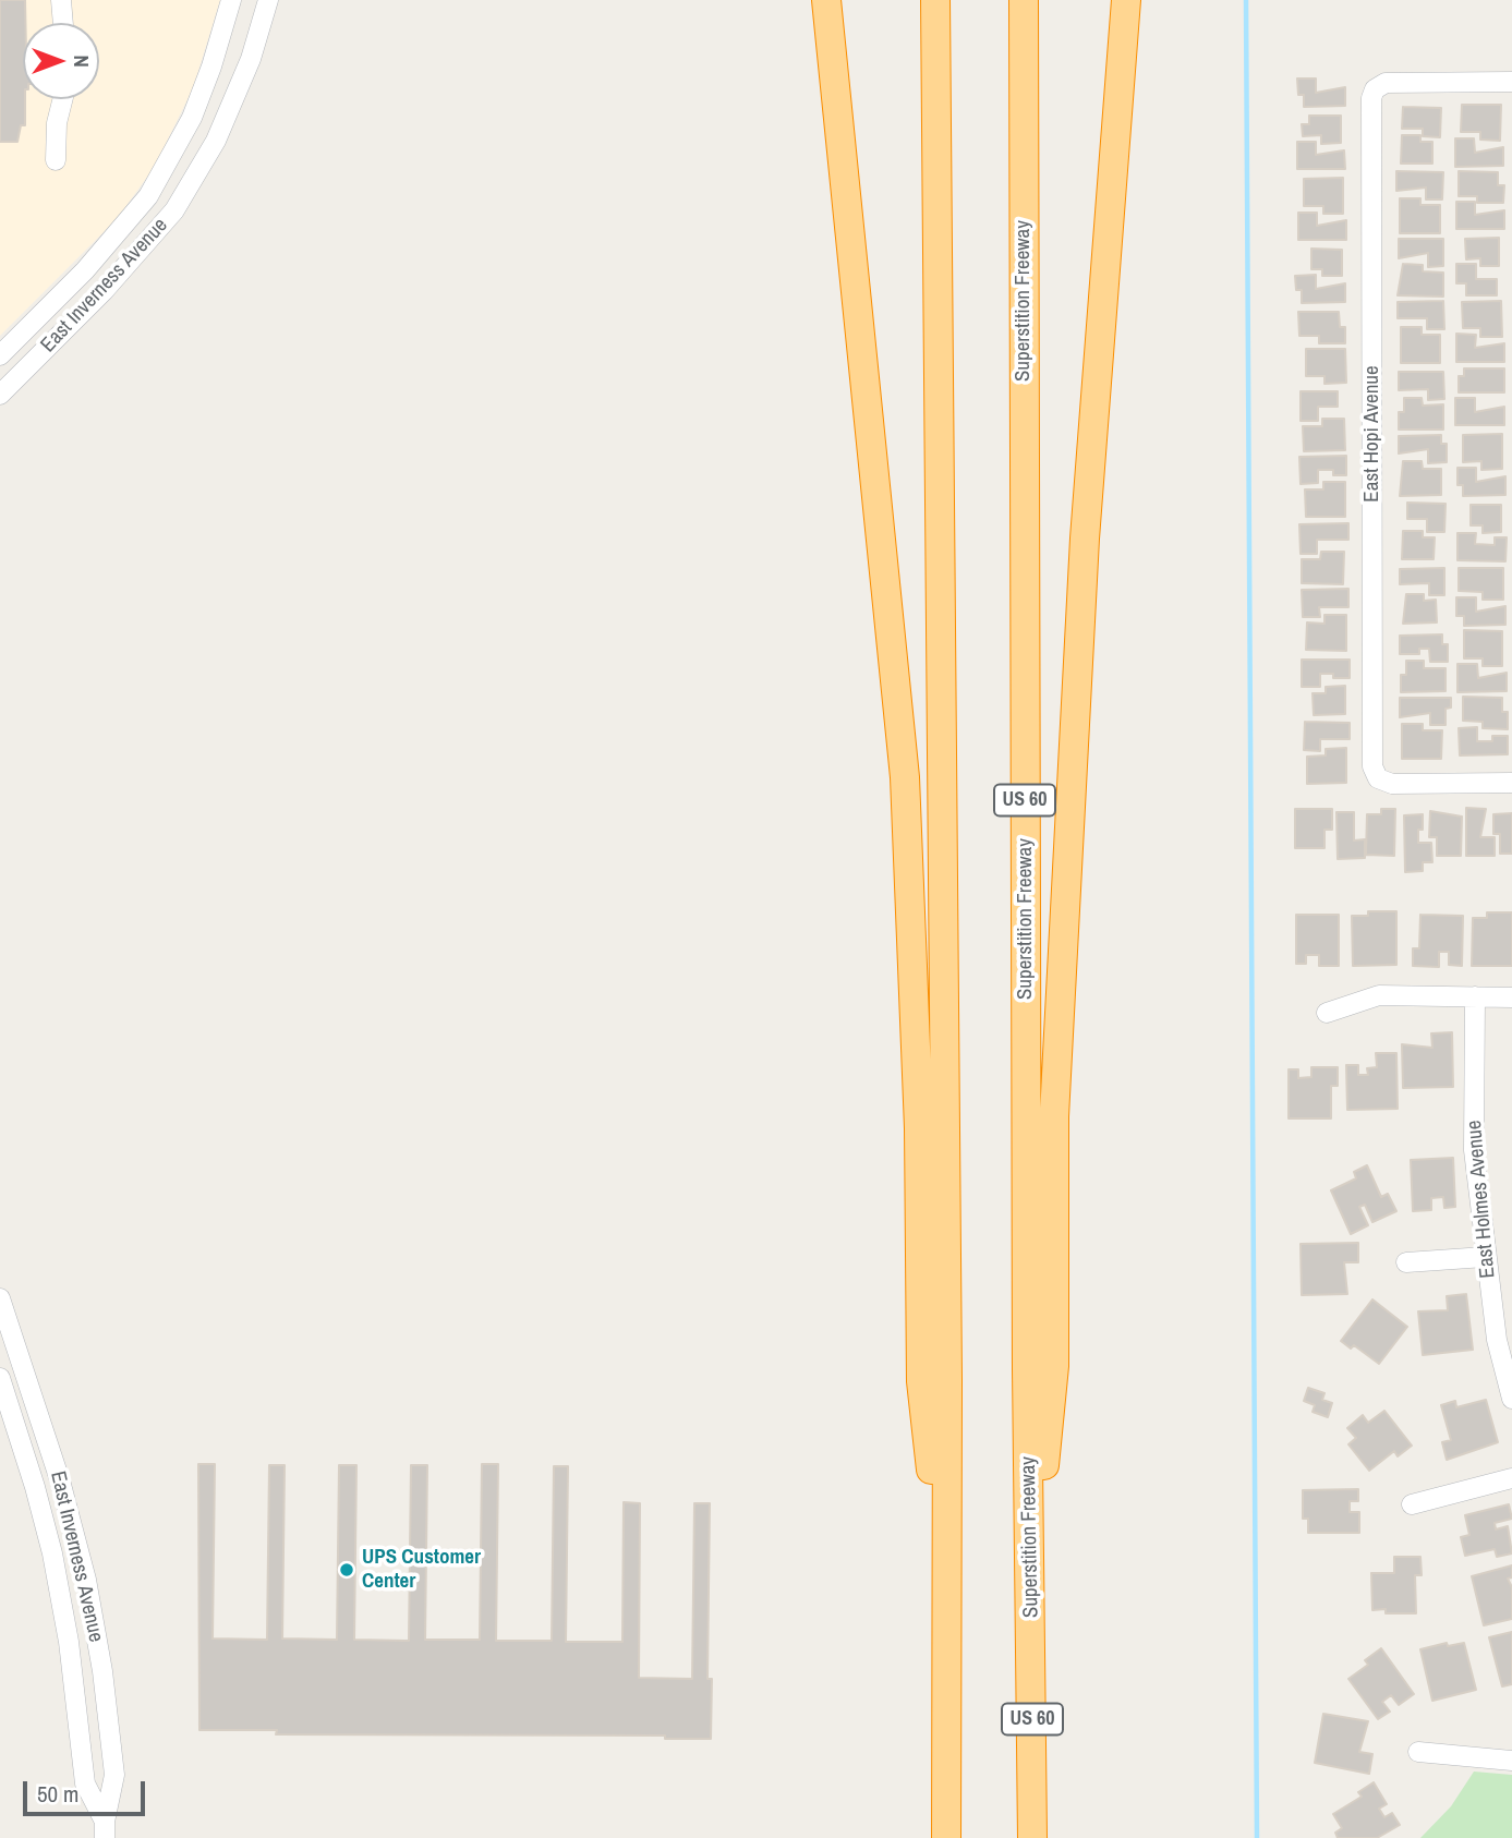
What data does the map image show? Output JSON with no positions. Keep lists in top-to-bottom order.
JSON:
{
  "streets": {
    "highway": ["Superstition Freeway", "US 60"],
    "street": ["East Inverness Avenue", "East Hopi Avenue", "East Holmes Avenue"]
  },
  "places": ["UPS Customer Center"],
  "scale_bar": "50 m",
  "north": "right"
}
